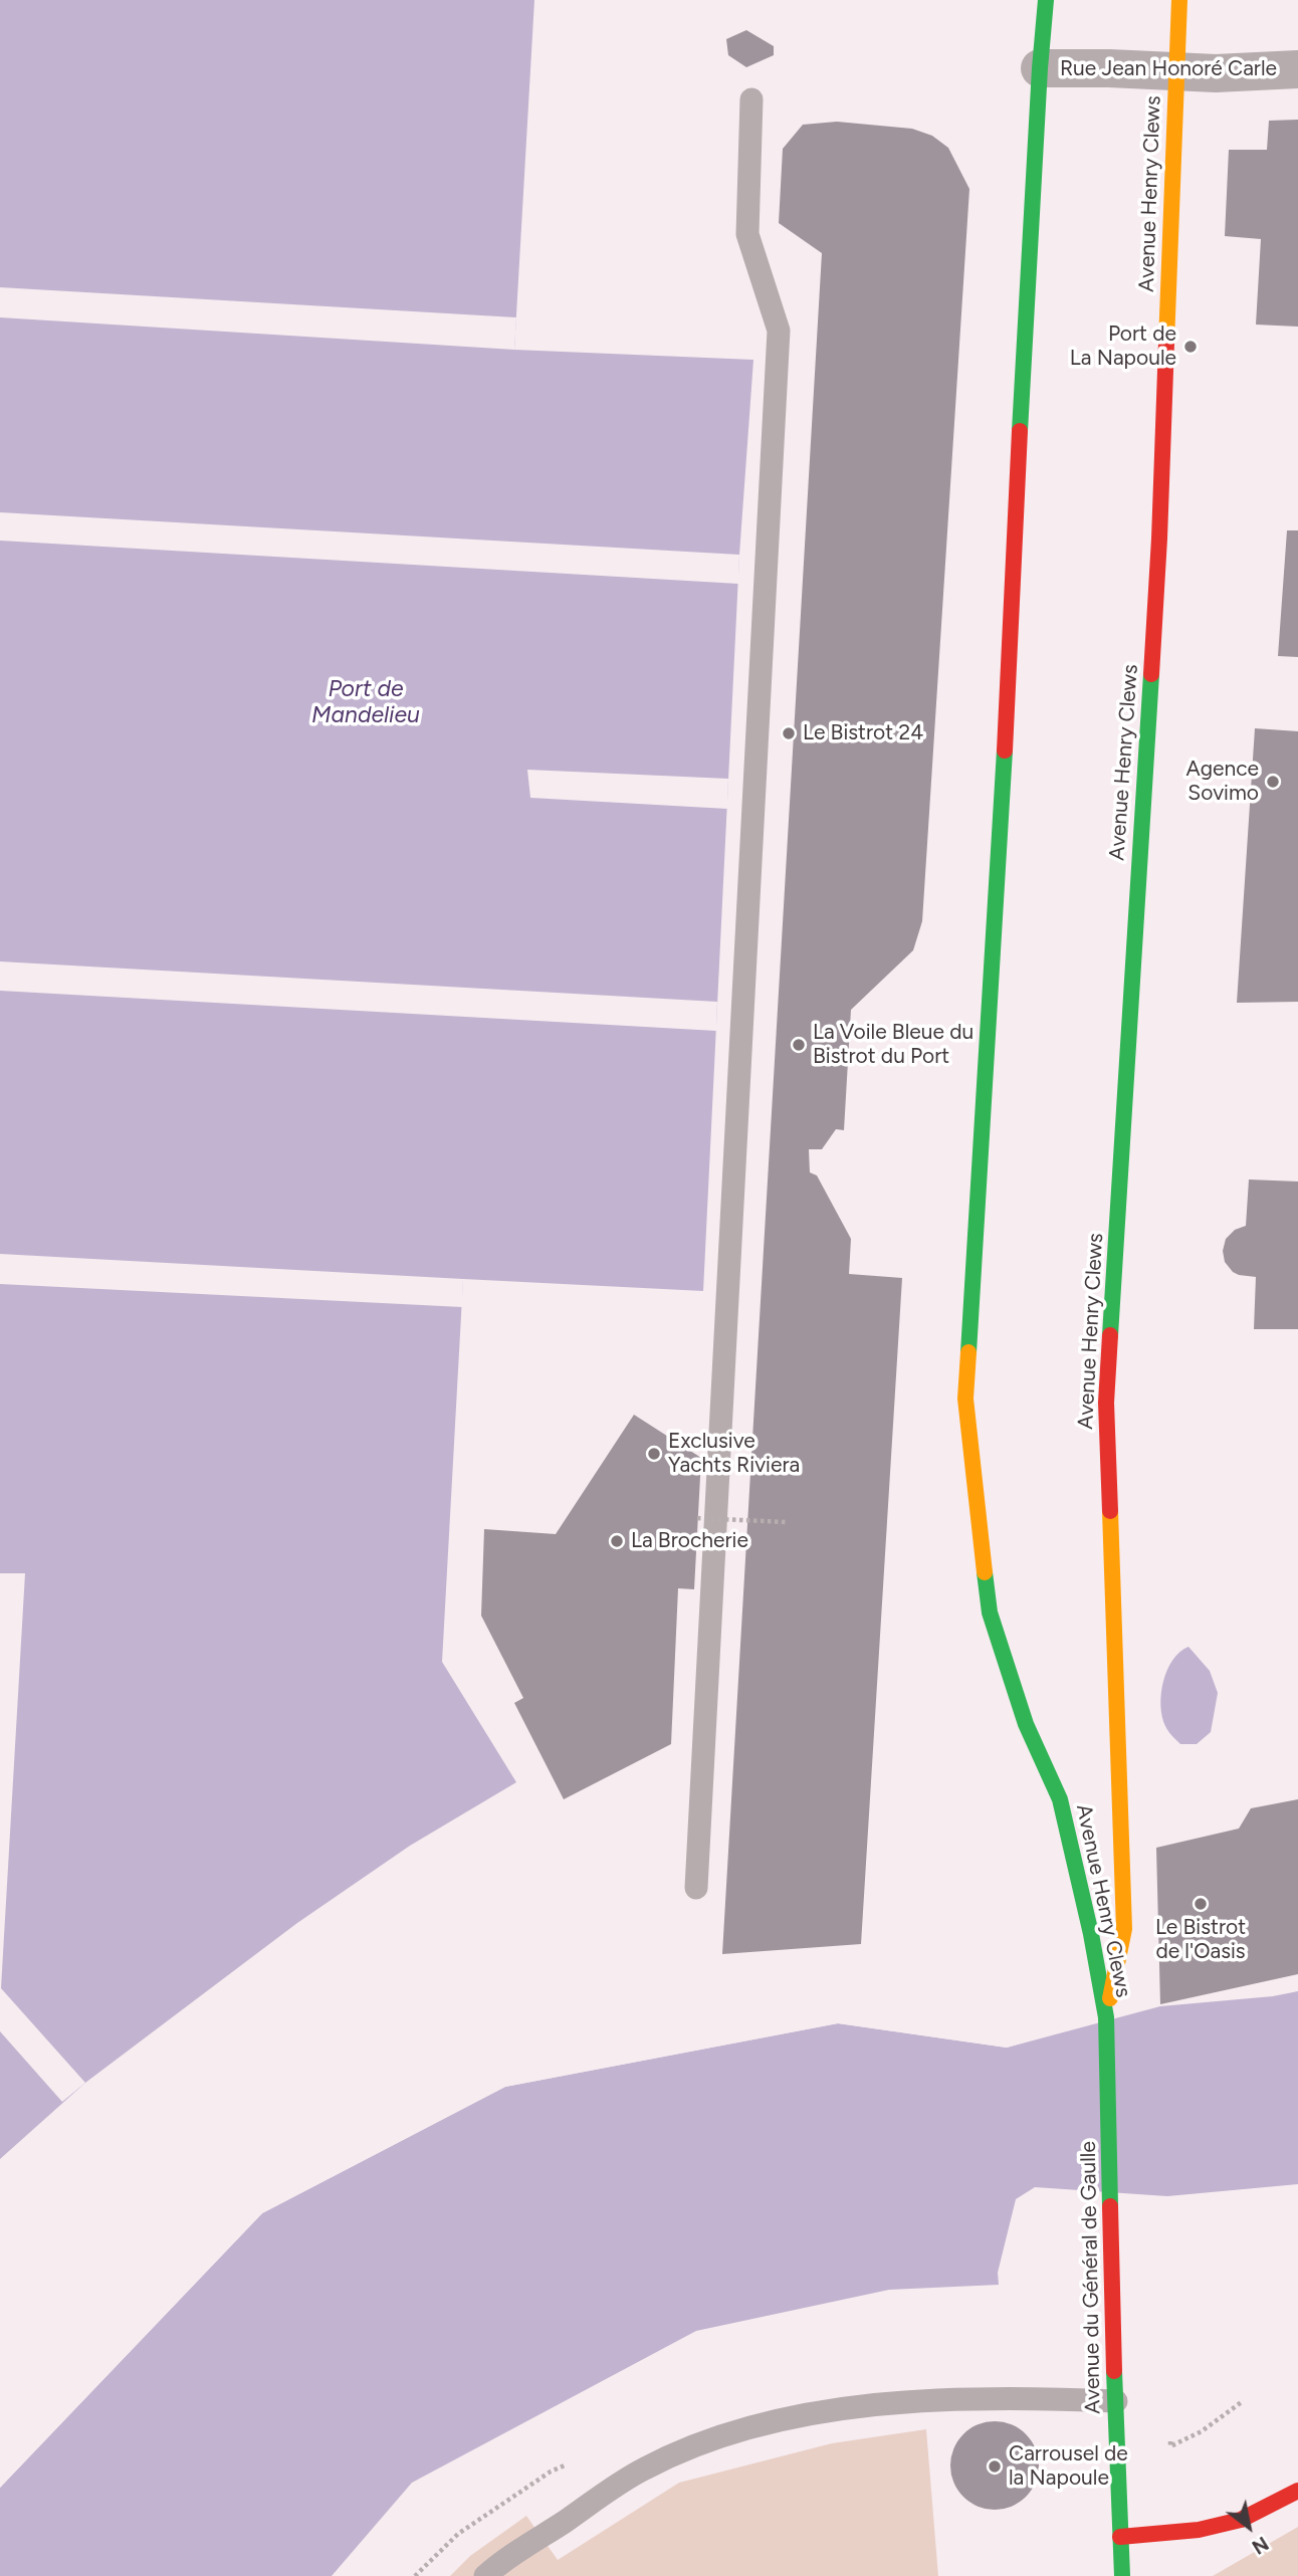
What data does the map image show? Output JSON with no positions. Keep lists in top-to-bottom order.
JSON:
{
  "streets": {
    "main road": ["Avenue Henry Clews", "Avenue du Général de Gaulle"],
    "street": ["Rue Jean Honoré Carle"]
  },
  "crossings": [
    ["Rue Jean Honoré Carle", "Avenue Henry Clews"],
    ["Avenue Henry Clews", "Avenue du Général de Gaulle"]
  ],
  "water": ["Port de Mandelieu"],
  "places": [
    "Port de La Napoule",
    "Le Bistrot 24",
    "Agence Sovimo",
    "La Voile Bleue du Bistrot du Port",
    "Exclusive Yachts Riviera",
    "La Brocherie",
    "Le Bistrot de l'Oasis",
    "Carrousel de la Napoule"
  ],
  "north": "bottom right"
}
